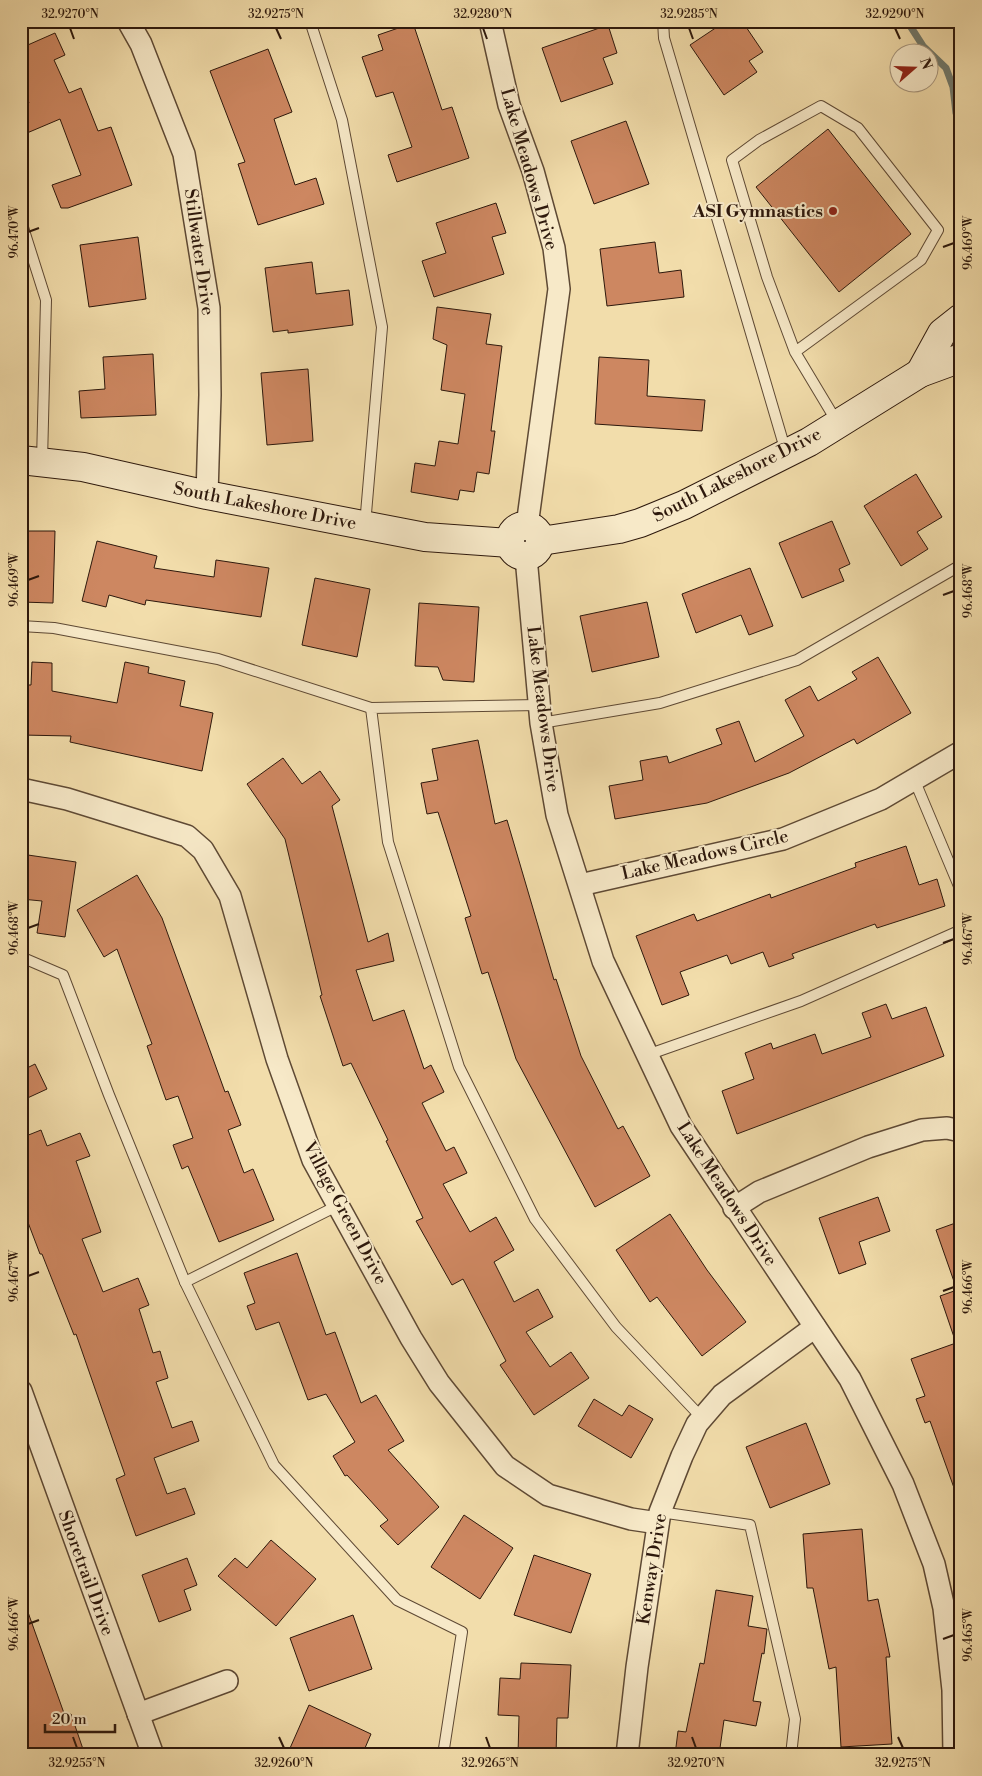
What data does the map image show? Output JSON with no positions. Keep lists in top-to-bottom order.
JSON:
{
  "streets": {
    "street": [
      "Lake Meadows Drive",
      "Stillwater Drive",
      "South Lakeshore Drive",
      "Lake Meadows Circle",
      "Village Green Drive",
      "Kenway Drive",
      "Shoretrail Drive"
    ]
  },
  "crossings": [
    ["Lake Meadows Drive", "South Lakeshore Drive"],
    ["Lake Meadows Drive", "Lake Meadows Circle"],
    ["Lake Meadows Drive", "Kenway Drive"],
    ["Stillwater Drive", "South Lakeshore Drive"],
    ["Village Green Drive", "Kenway Drive"]
  ],
  "places": ["ASI Gymnastics"],
  "scale_bar": "20 m",
  "north": "right",
  "coordinates": [
    "32.9270°N",
    "32.9275°N",
    "32.9280°N",
    "32.9285°N",
    "32.9290°N",
    "96.470°W",
    "96.469°W",
    "96.468°W",
    "96.467°W",
    "96.466°W",
    "96.465°W",
    "32.9255°N",
    "32.9260°N",
    "32.9265°N"
  ]
}
